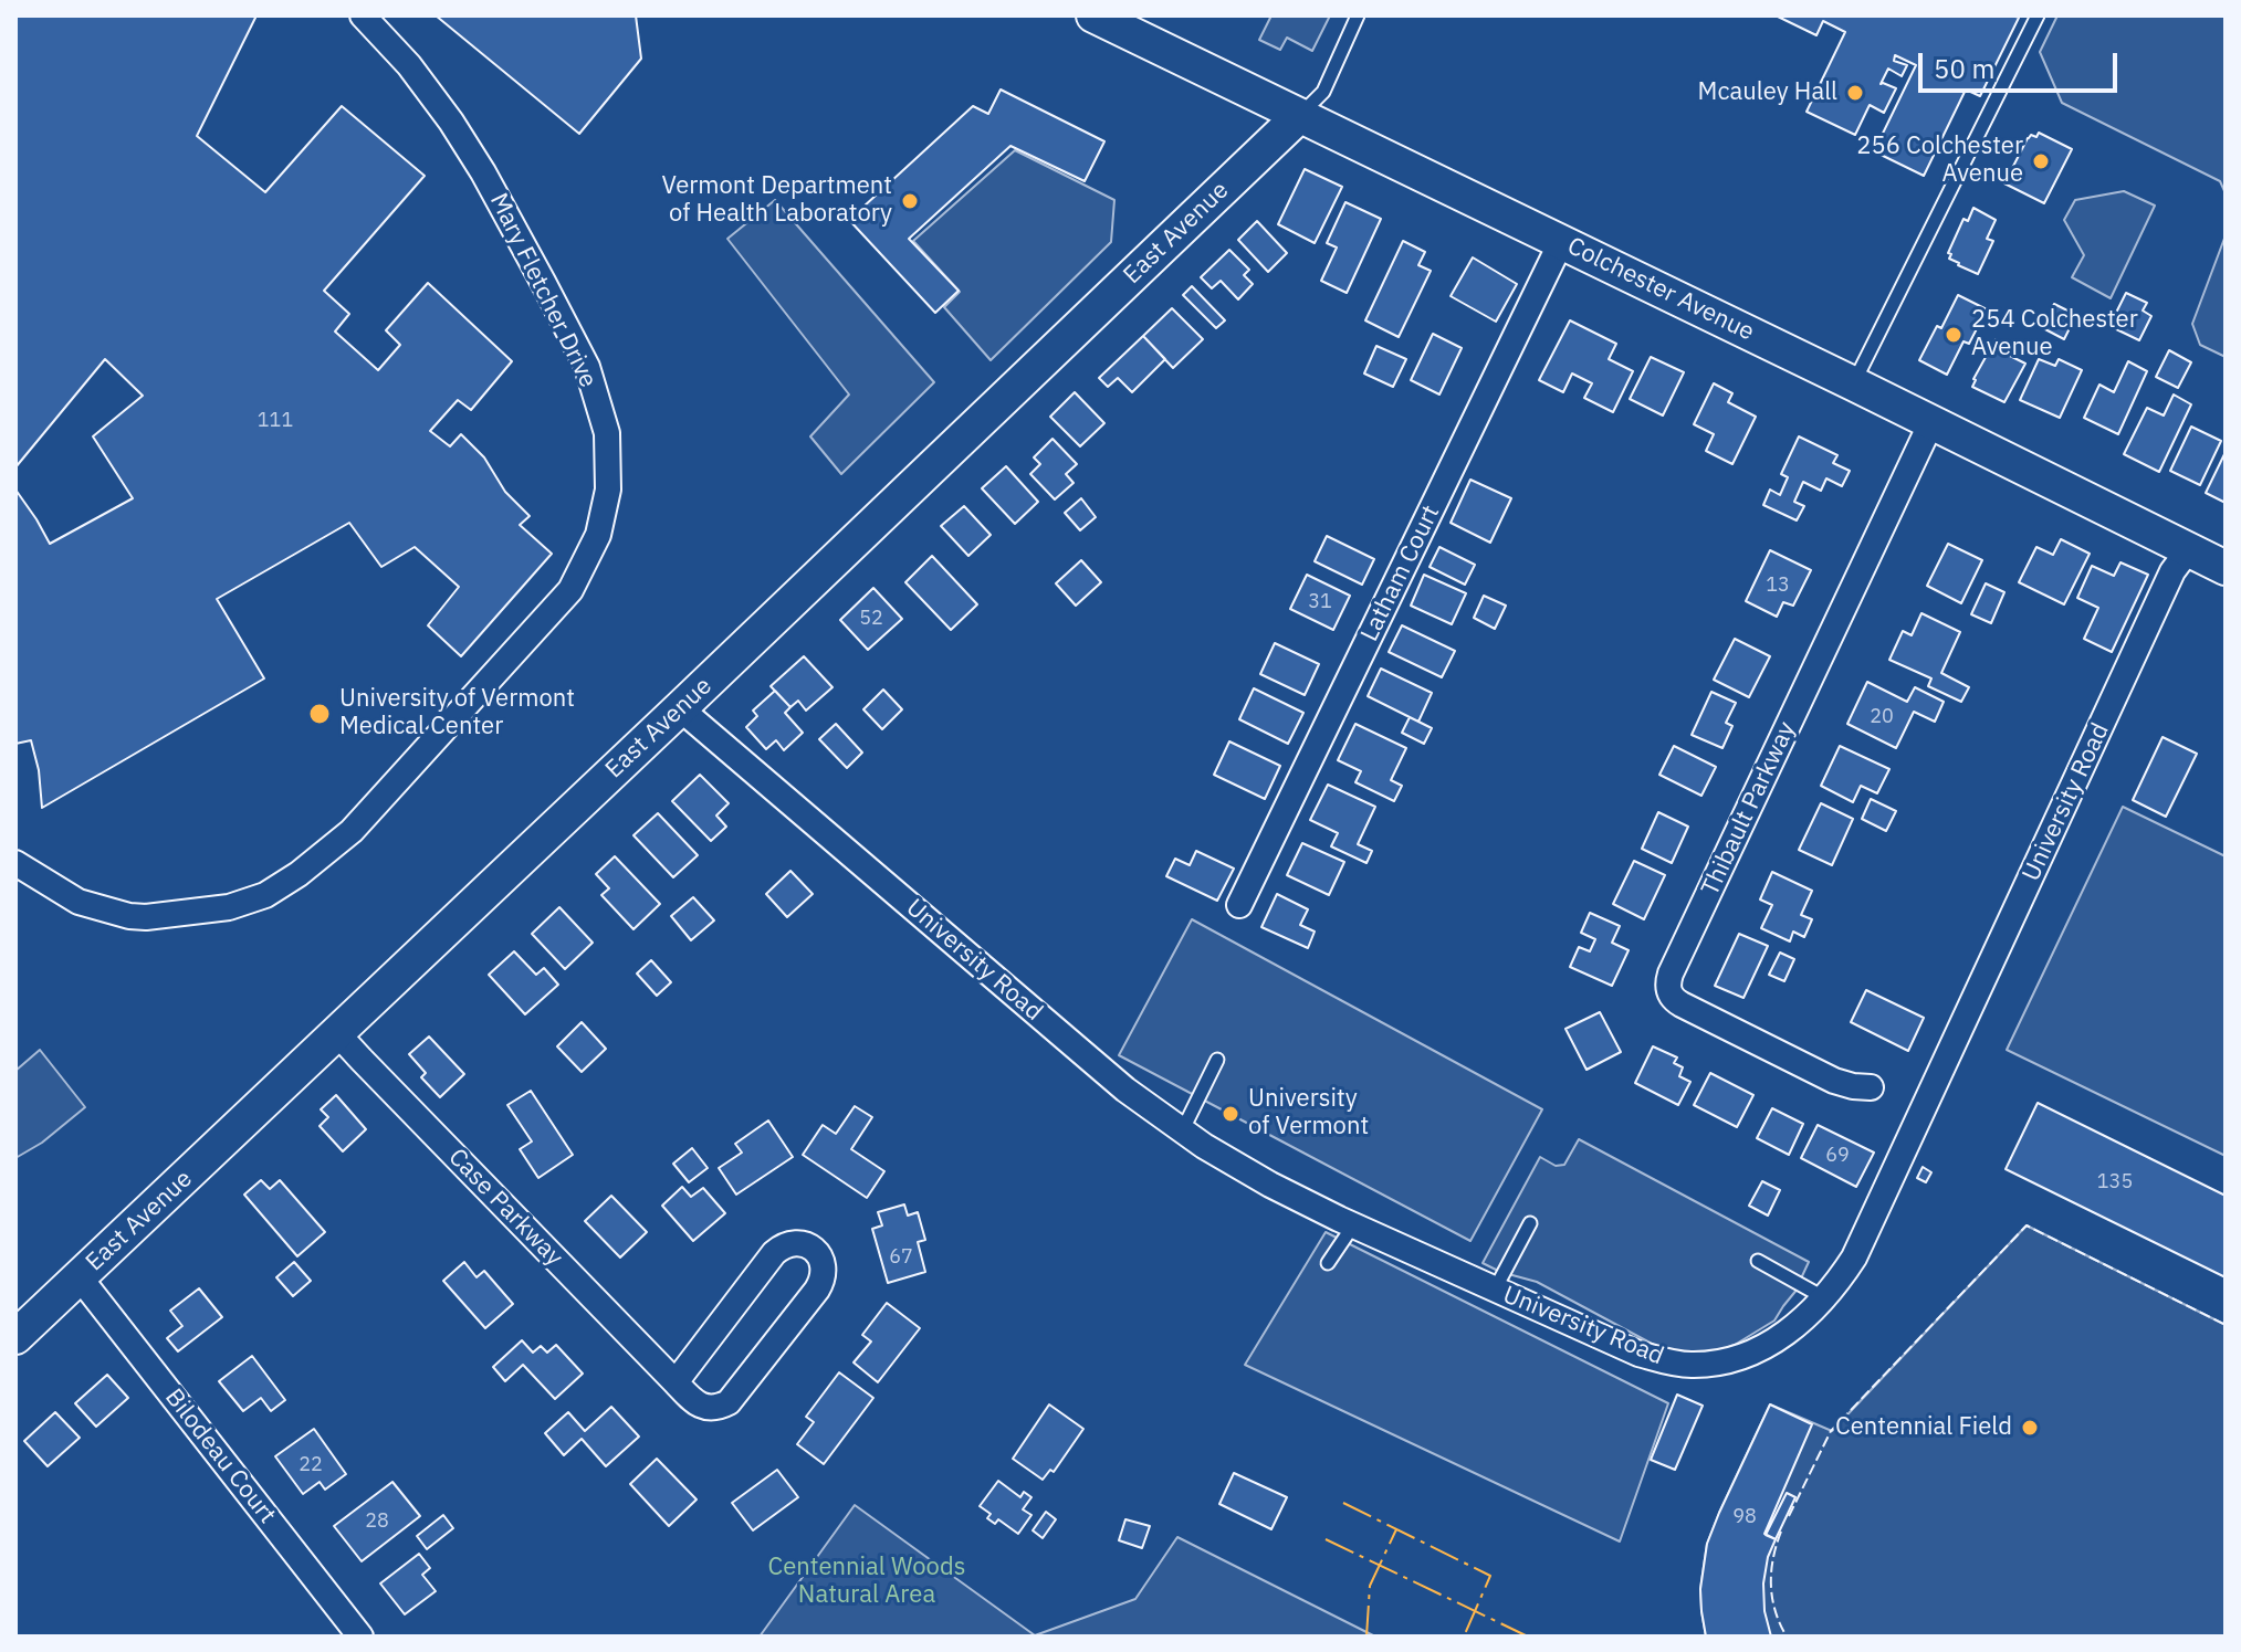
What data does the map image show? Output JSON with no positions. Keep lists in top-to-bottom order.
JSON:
{
  "streets": {
    "main road": ["East Avenue", "Colchester Avenue"],
    "street": [
      "Mary Fletcher Drive",
      "Latham Court",
      "University Road",
      "Thibault Parkway",
      "Case Parkway",
      "Bilodeau Court"
    ]
  },
  "crossings": [
    ["East Avenue", "Colchester Avenue"],
    ["East Avenue", "University Road"],
    ["East Avenue", "Case Parkway"],
    ["East Avenue", "Bilodeau Court"],
    ["Colchester Avenue", "Latham Court"],
    ["Colchester Avenue", "University Road"],
    ["Colchester Avenue", "Thibault Parkway"]
  ],
  "parks": ["Centennial Woods Natural Area"],
  "places": [
    "Mcauley Hall",
    "256 Colchester Avenue",
    "Vermont Department of Health Laboratory",
    "254 Colchester Avenue",
    "University of Vermont Medical Center",
    "University of Vermont",
    "Centennial Field"
  ],
  "house_numbers": [
    "111",
    "13",
    "31",
    "52",
    "20",
    "69",
    "135",
    "67",
    "22",
    "98",
    "28"
  ],
  "scale_bar": "50 m"
}
